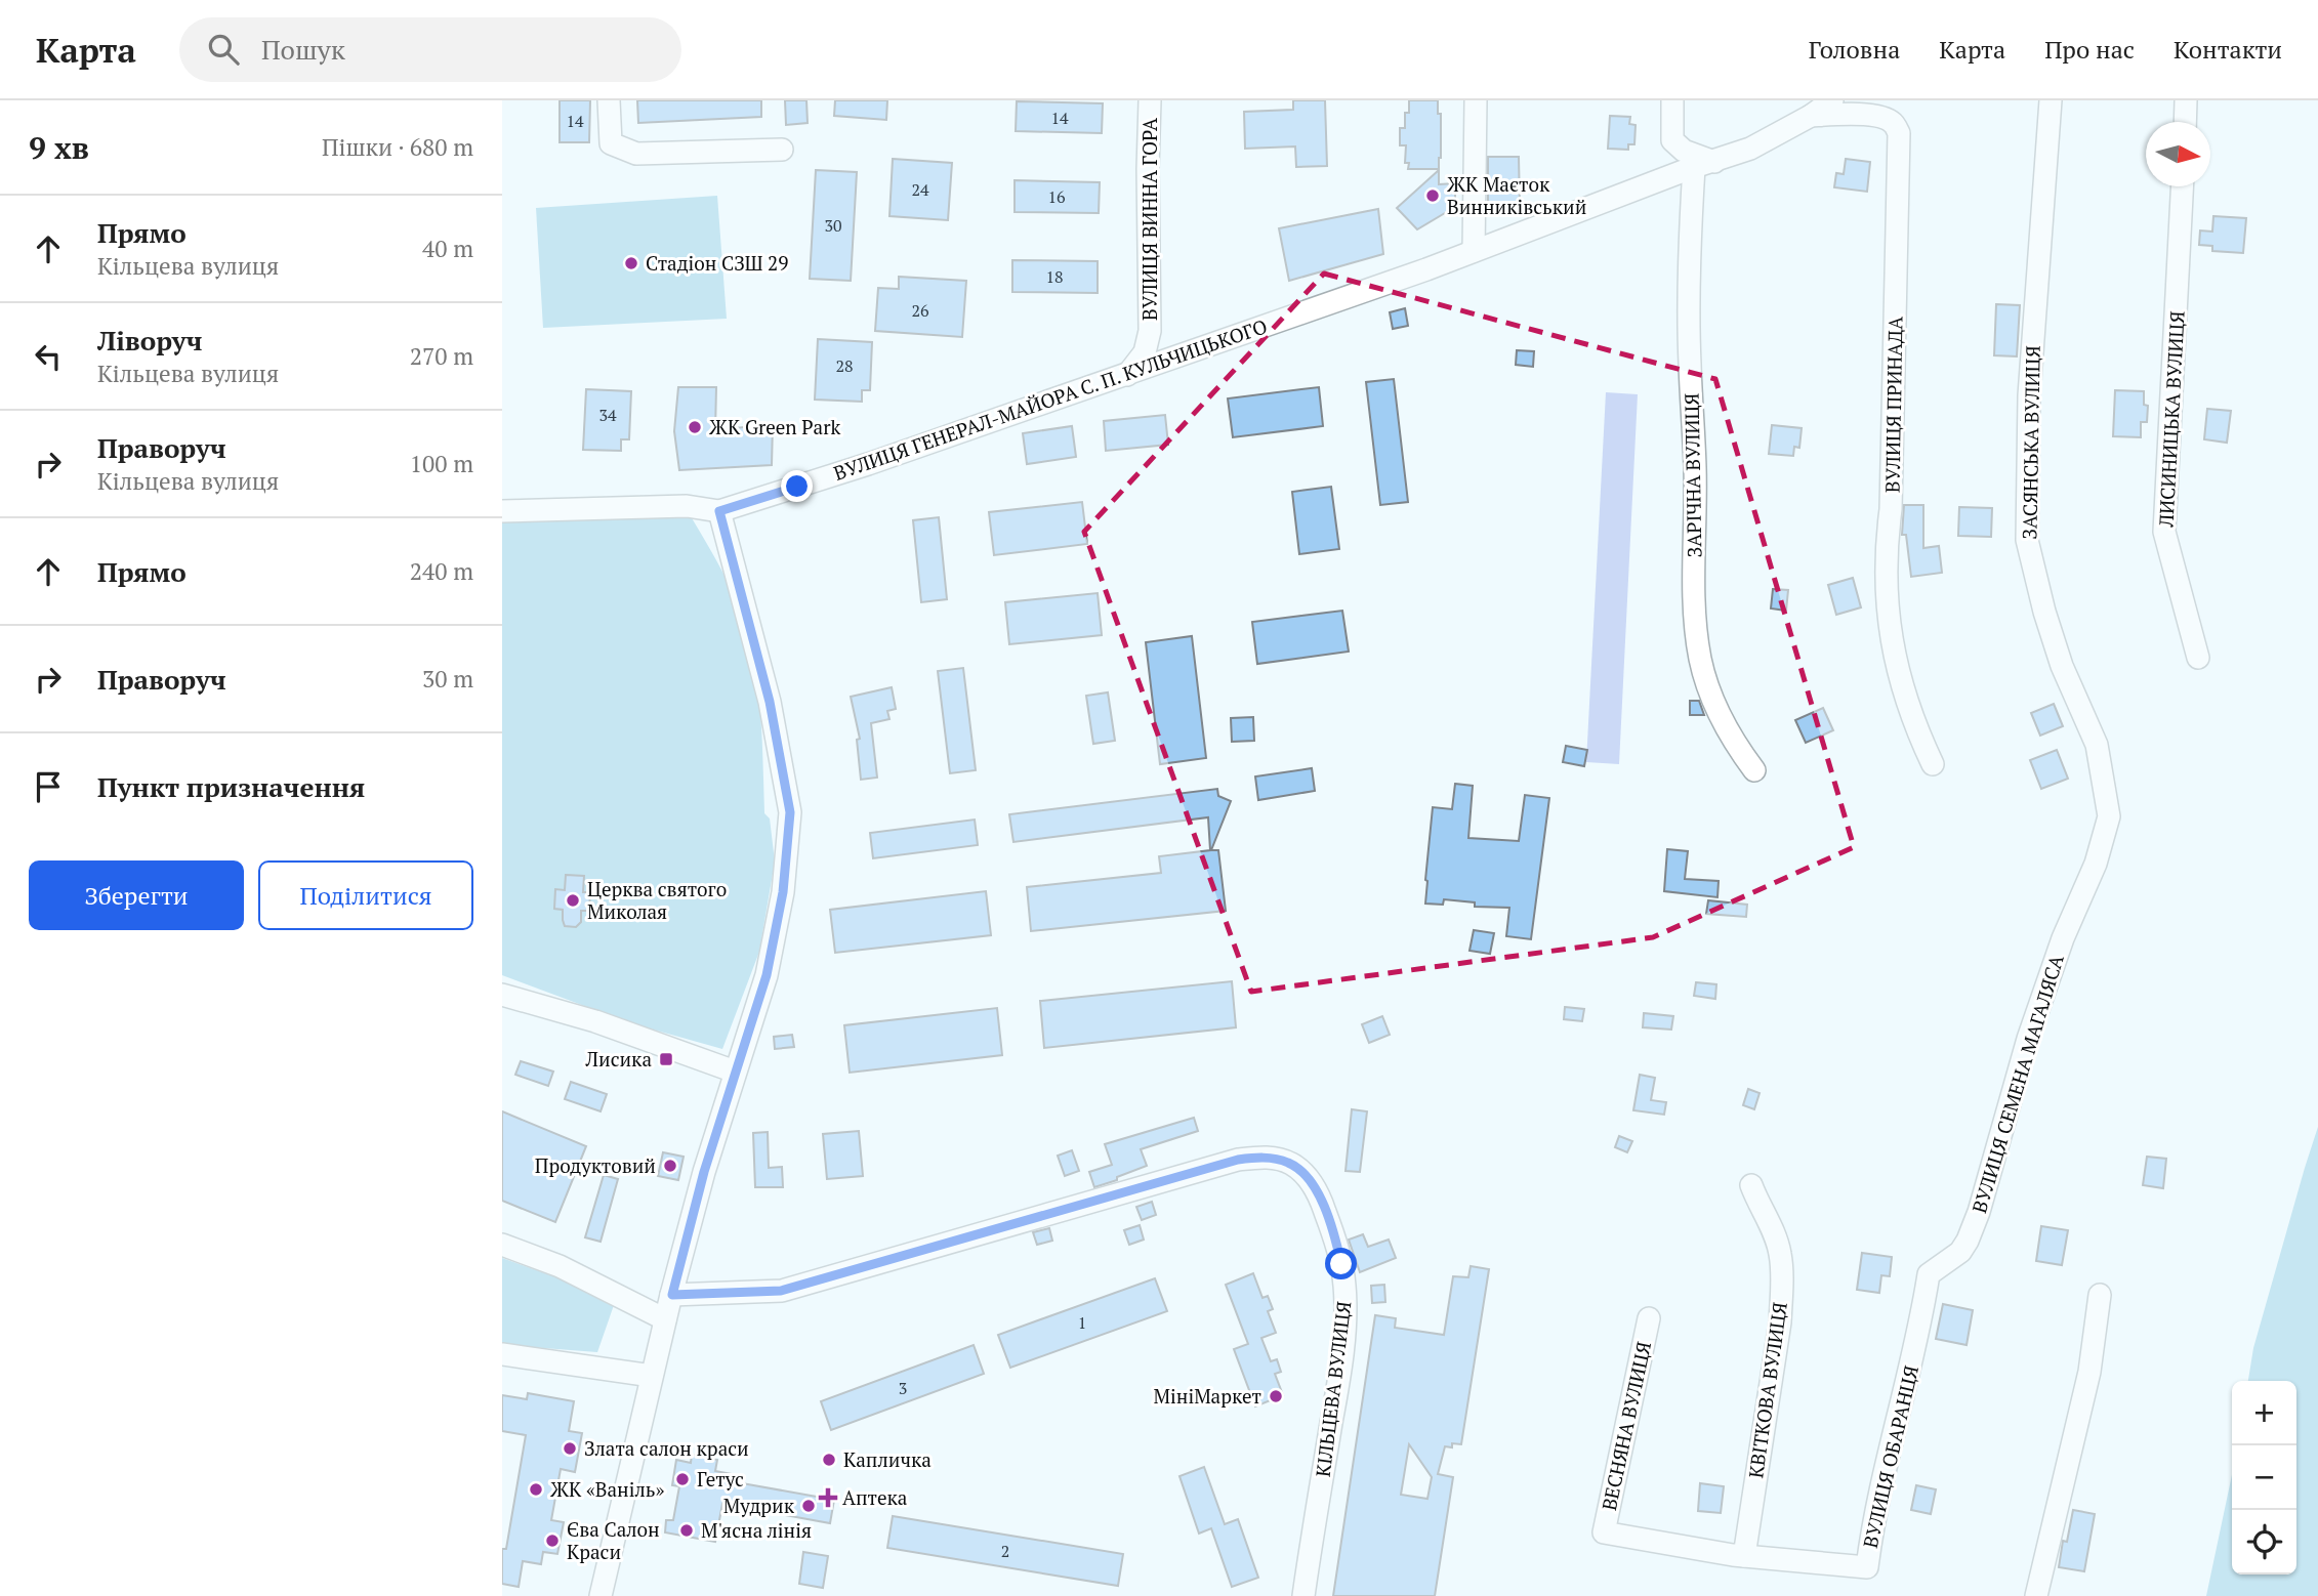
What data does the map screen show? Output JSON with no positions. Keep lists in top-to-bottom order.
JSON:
{
  "streets": {
    "street": [
      "ВУЛИЦЯ ВИННА ГОРА",
      "ВУЛИЦЯ ГЕНЕРАЛ-МАЙОРА С. П. КУЛЬЧИЦЬКОГО",
      "ВУЛИЦЯ ПРИНАДА",
      "ЛИСИНИЦЬКА ВУЛИЦЯ",
      "ЗАСЯНСЬКА ВУЛИЦЯ",
      "ЗАРІЧНА ВУЛИЦЯ",
      "ВУЛИЦЯ СЕМЕНА МАГАЛЯСА",
      "КІЛЬЦЕВА ВУЛИЦЯ",
      "КВІТКОВА ВУЛИЦЯ",
      "ВЕСНЯНА ВУЛИЦЯ",
      "ВУЛИЦЯ ОБАРАНЦЯ"
    ]
  },
  "crossings": [
    ["ВУЛИЦЯ ВИННА ГОРА", "ВУЛИЦЯ ГЕНЕРАЛ-МАЙОРА С. П. КУЛЬЧИЦЬКОГО"],
    ["ВУЛИЦЯ ГЕНЕРАЛ-МАЙОРА С. П. КУЛЬЧИЦЬКОГО", "ВУЛИЦЯ ПРИНАДА"],
    ["ВУЛИЦЯ ГЕНЕРАЛ-МАЙОРА С. П. КУЛЬЧИЦЬКОГО", "ЗАРІЧНА ВУЛИЦЯ"],
    ["ЗАСЯНСЬКА ВУЛИЦЯ", "ВУЛИЦЯ СЕМЕНА МАГАЛЯСА"],
    ["ВУЛИЦЯ СЕМЕНА МАГАЛЯСА", "ВУЛИЦЯ ОБАРАНЦЯ"],
    ["КВІТКОВА ВУЛИЦЯ", "ВУЛИЦЯ ОБАРАНЦЯ"],
    ["ВЕСНЯНА ВУЛИЦЯ", "ВУЛИЦЯ ОБАРАНЦЯ"]
  ],
  "places": {
    "other": [
      "ЖК Маєток Винниківський",
      "Стадіон СЗШ 29",
      "ЖК Green Park",
      "Церква святого Миколая",
      "Продуктовий",
      "МініМаркет",
      "Злата салон краси",
      "Капличка",
      "Гетус",
      "ЖК «Ваніль»",
      "Мудрик",
      "М'ясна лінія",
      "Єва Салон Краси"
    ],
    "transit": ["Лисика"],
    "health": ["Аптека"]
  },
  "house_numbers": [
    "14",
    "14",
    "24",
    "16",
    "30",
    "18",
    "26",
    "28",
    "34",
    "1",
    "3",
    "2"
  ],
  "north": "right",
  "page": {
    "header": "Карта",
    "search": "Пошук",
    "nav": [
      "Головна",
      "Карта",
      "Про нас",
      "Контакти"
    ],
    "heading": ["9 хв", "Пішки · 680 m"],
    "list": [
      ["Прямо", "Кільцева вулиця", "40 m"],
      ["Ліворуч", "Кільцева вулиця", "270 m"],
      ["Праворуч", "Кільцева вулиця", "100 m"],
      ["Прямо", "240 m"],
      ["Праворуч", "30 m"],
      "Пункт призначення"
    ],
    "buttons": ["Зберегти", "Поділитися"],
    "map_buttons": ["+", "−"]
  }
}
